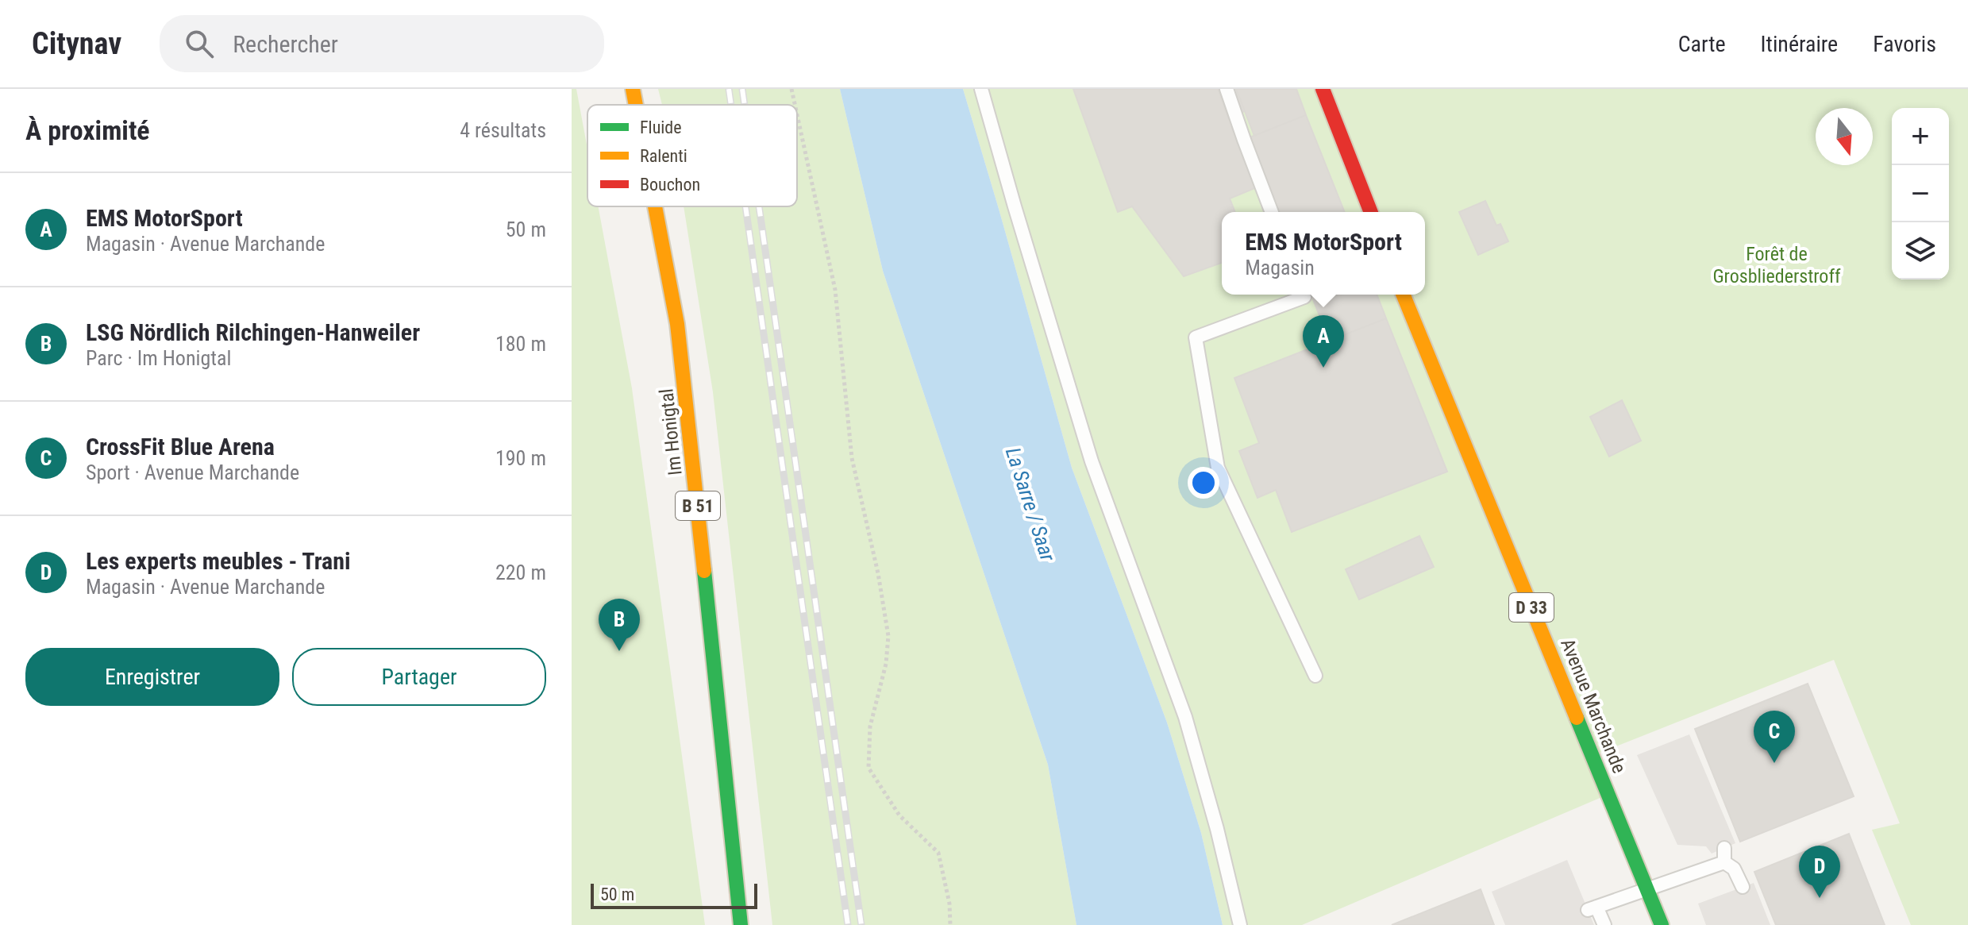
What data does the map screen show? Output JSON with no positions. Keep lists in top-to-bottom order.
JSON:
{
  "streets": {
    "main road": [
      "Im Honigtal",
      "B 51",
      "D 33",
      "Avenue Marchande"
    ]
  },
  "water": ["La Sarre / Saar"],
  "parks": ["Forêt de Grosbliederstroff"],
  "legend": ["Fluide", "Ralenti", "Bouchon"],
  "scale_bar": "50 m",
  "north": "bottom",
  "page": {
    "header": "Citynav",
    "search": "Rechercher",
    "nav": ["Carte", "Itinéraire", "Favoris"],
    "heading": ["À proximité", "4 résultats"],
    "map_buttons": ["+", "−"],
    "list": [
      {
        "mark": "A",
        "name": "EMS MotorSport",
        "note": "Magasin · Avenue Marchande",
        "value": "50 m"
      },
      {
        "mark": "B",
        "name": "LSG Nördlich Rilchingen-Hanweiler",
        "note": "Parc · Im Honigtal",
        "value": "180 m"
      },
      {
        "mark": "C",
        "name": "CrossFit Blue Arena",
        "note": "Sport · Avenue Marchande",
        "value": "190 m"
      },
      {
        "mark": "D",
        "name": "Les experts meubles - Trani",
        "note": "Magasin · Avenue Marchande",
        "value": "220 m"
      }
    ],
    "popup": ["EMS MotorSport", "Magasin"],
    "pins": [
      "A",
      "B",
      "C",
      "D"
    ],
    "buttons": ["Enregistrer", "Partager"],
    "scale": "50 m"
  }
}
